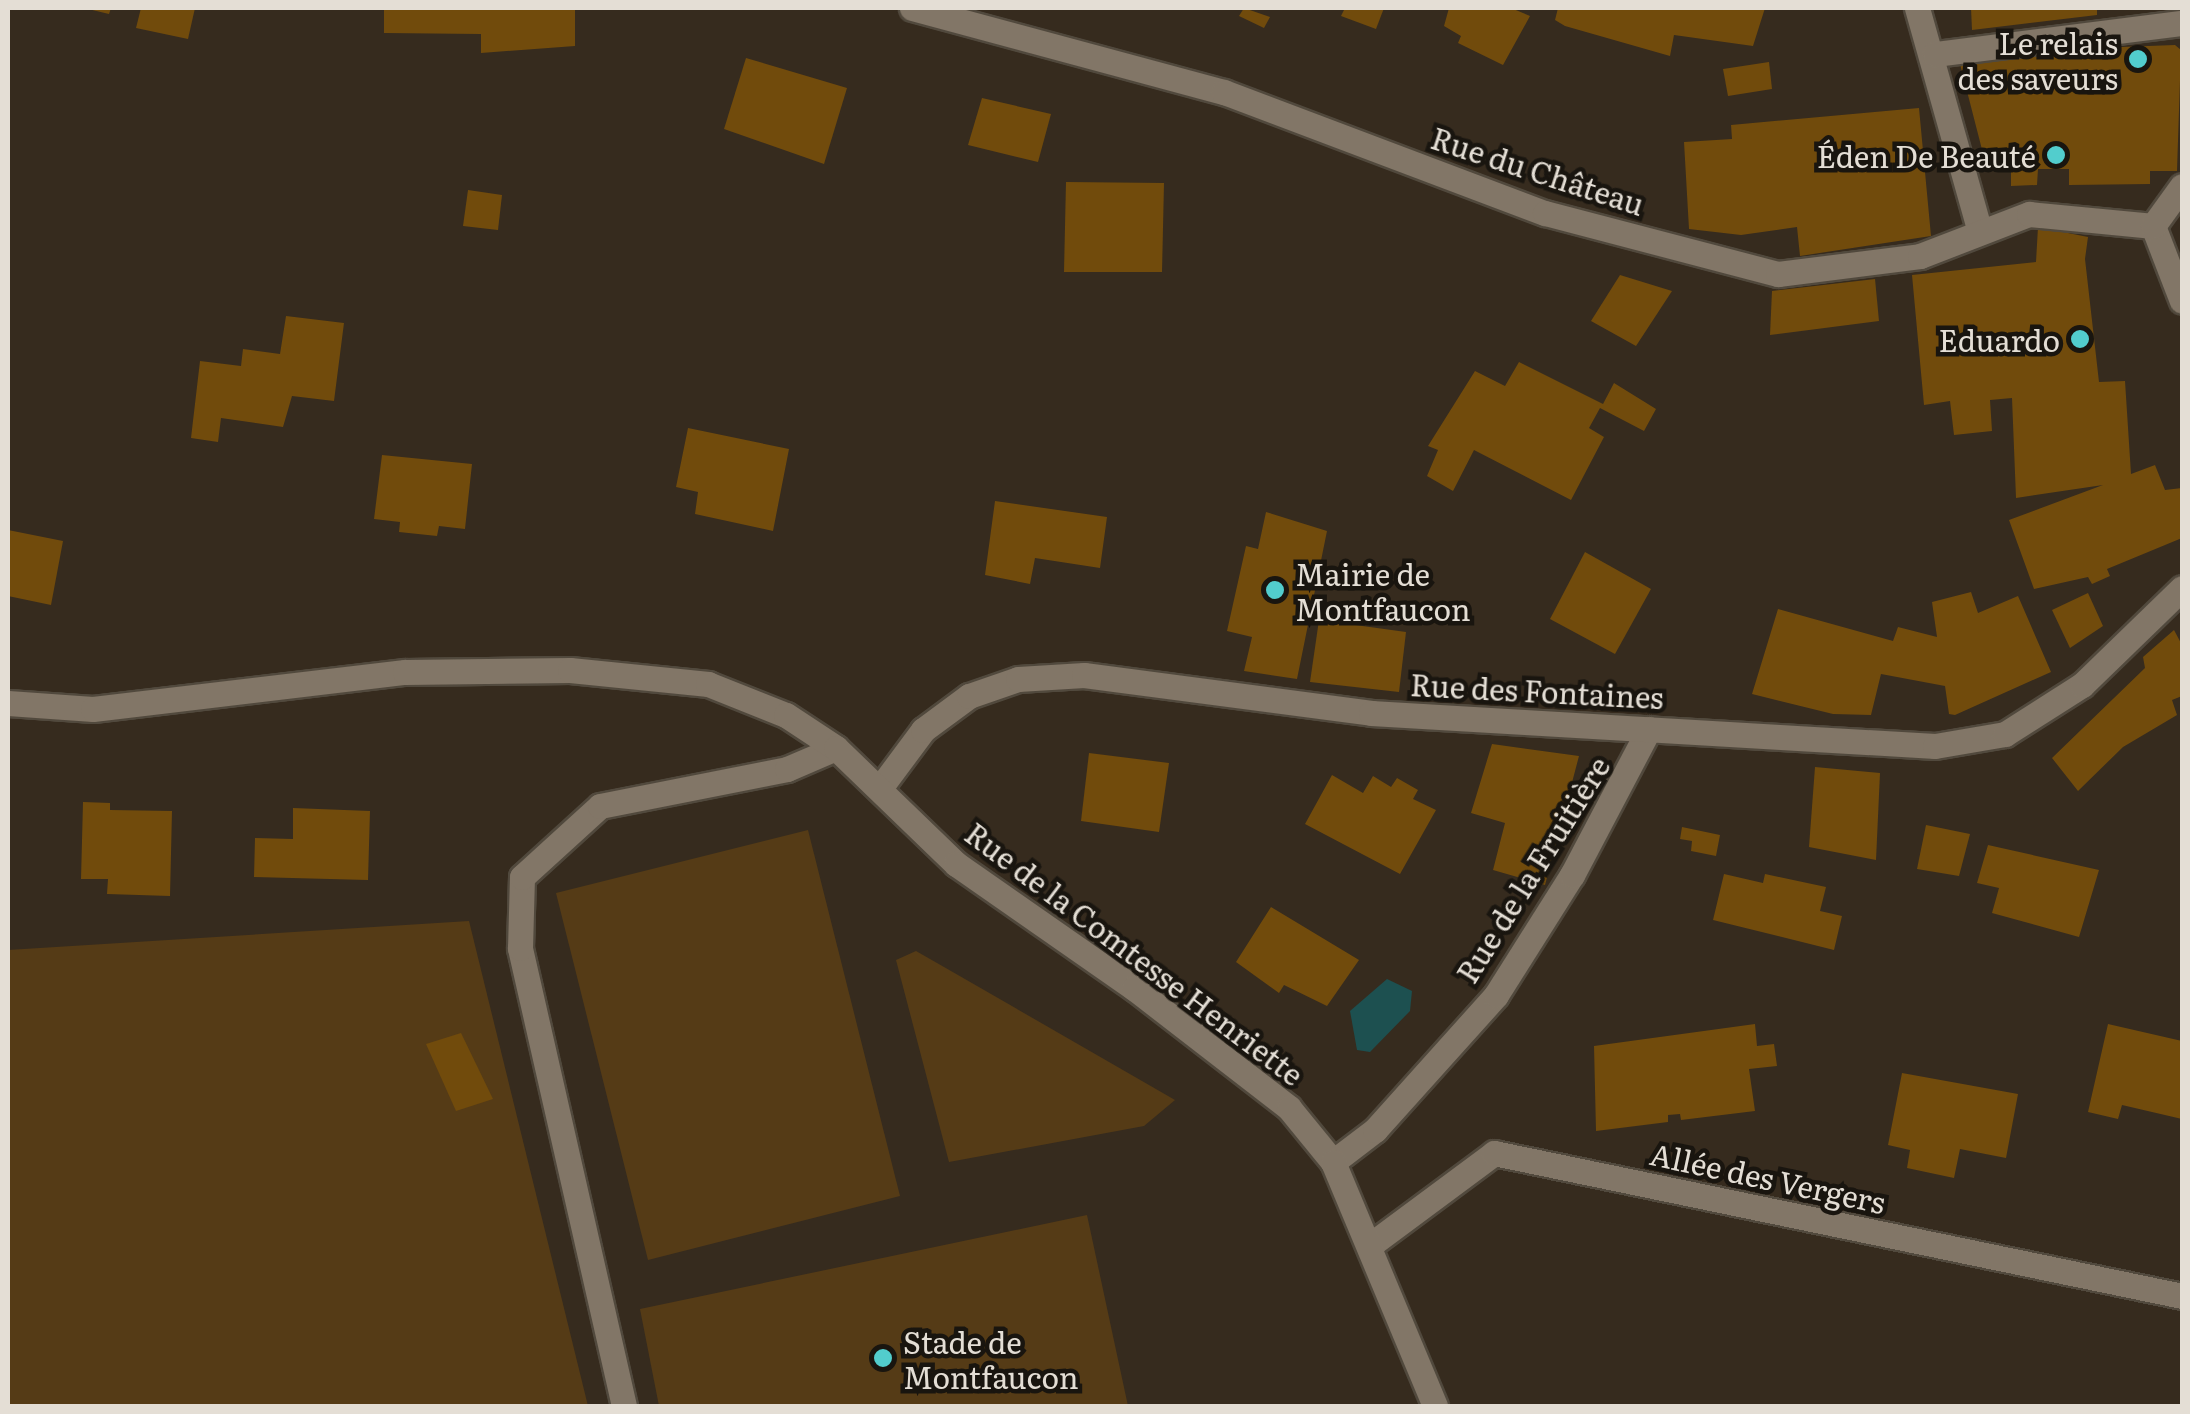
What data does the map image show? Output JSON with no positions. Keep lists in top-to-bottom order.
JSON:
{
  "streets": {
    "street": [
      "Rue du Château",
      "Rue des Fontaines",
      "Rue de la Fruitière",
      "Rue de la Comtesse Henriette",
      "Allée des Vergers"
    ]
  },
  "crossings": [
    ["Rue des Fontaines", "Rue de la Fruitière"],
    ["Rue des Fontaines", "Rue de la Comtesse Henriette"],
    ["Rue de la Fruitière", "Rue de la Comtesse Henriette"],
    ["Rue de la Comtesse Henriette", "Allée des Vergers"]
  ],
  "places": [
    "Le relais des saveurs",
    "Éden De Beauté",
    "Eduardo",
    "Mairie de Montfaucon",
    "Stade de Montfaucon"
  ]
}
